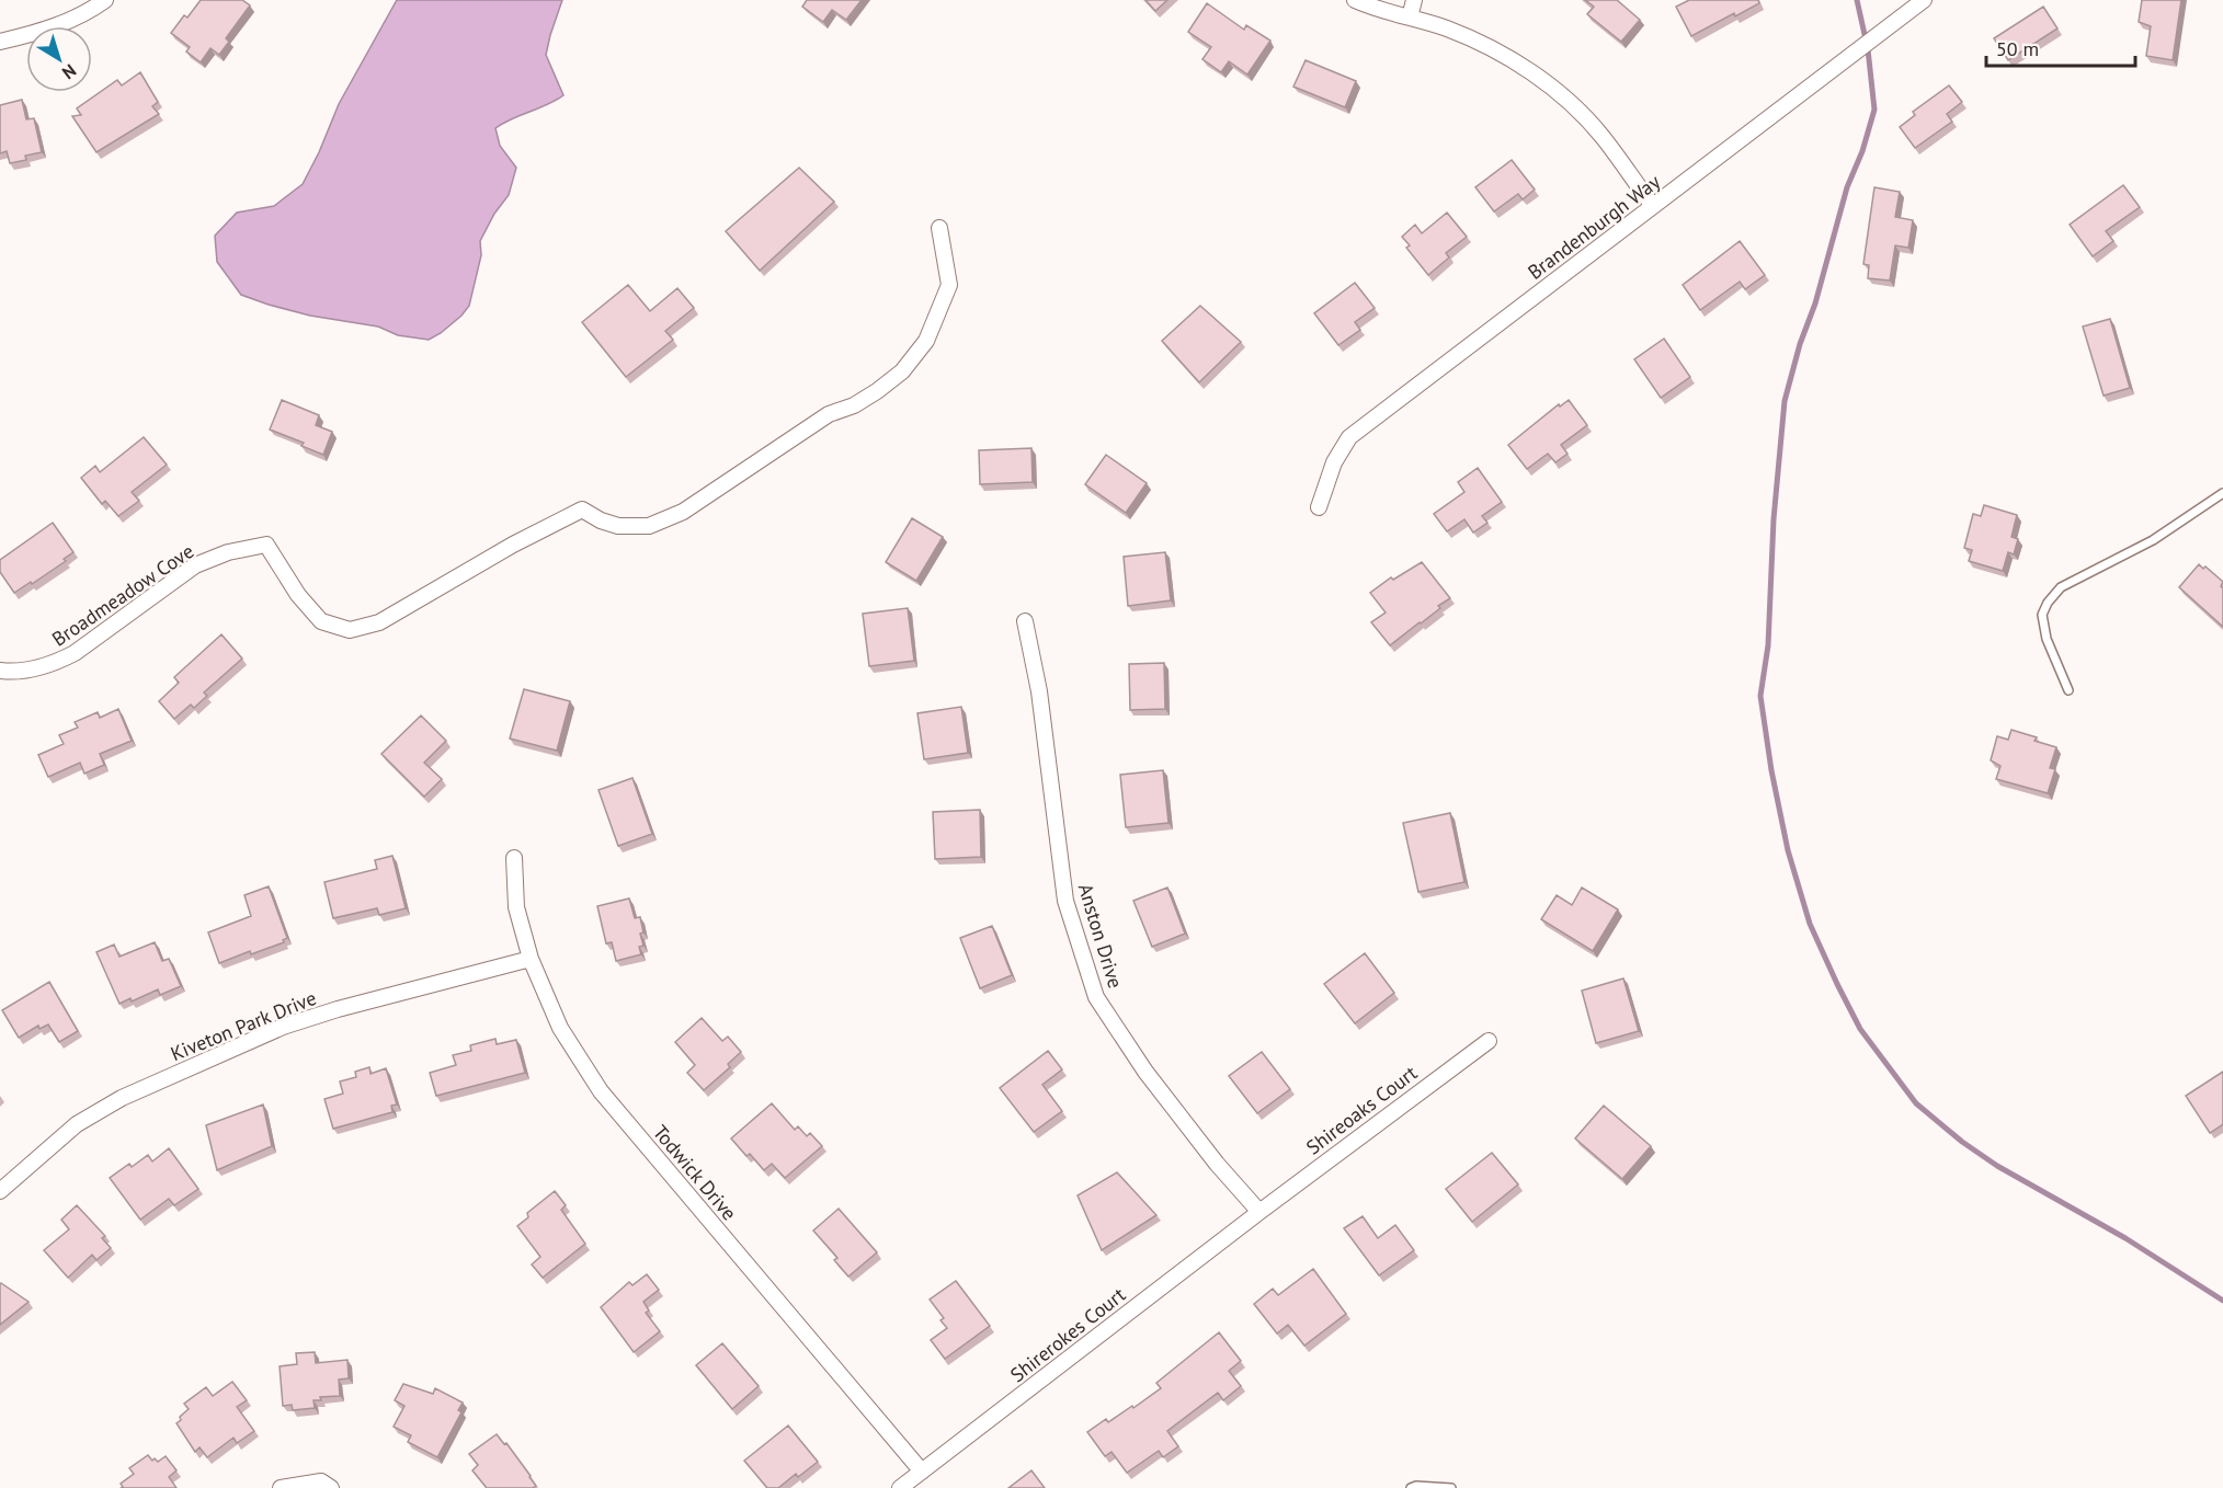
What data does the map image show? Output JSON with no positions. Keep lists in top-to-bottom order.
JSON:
{
  "streets": {
    "street": [
      "Brandenburgh Way",
      "Broadmeadow Cove",
      "Anston Drive",
      "Kiveton Park Drive",
      "Shireoaks Court",
      "Todwick Drive",
      "Shirerokes Court"
    ]
  },
  "crossings": [
    ["Anston Drive", "Shireoaks Court"],
    ["Anston Drive", "Shirerokes Court"],
    ["Kiveton Park Drive", "Todwick Drive"],
    ["Shireoaks Court", "Shirerokes Court"],
    ["Todwick Drive", "Shirerokes Court"]
  ],
  "scale_bar": "50 m",
  "north": "bottom right"
}
